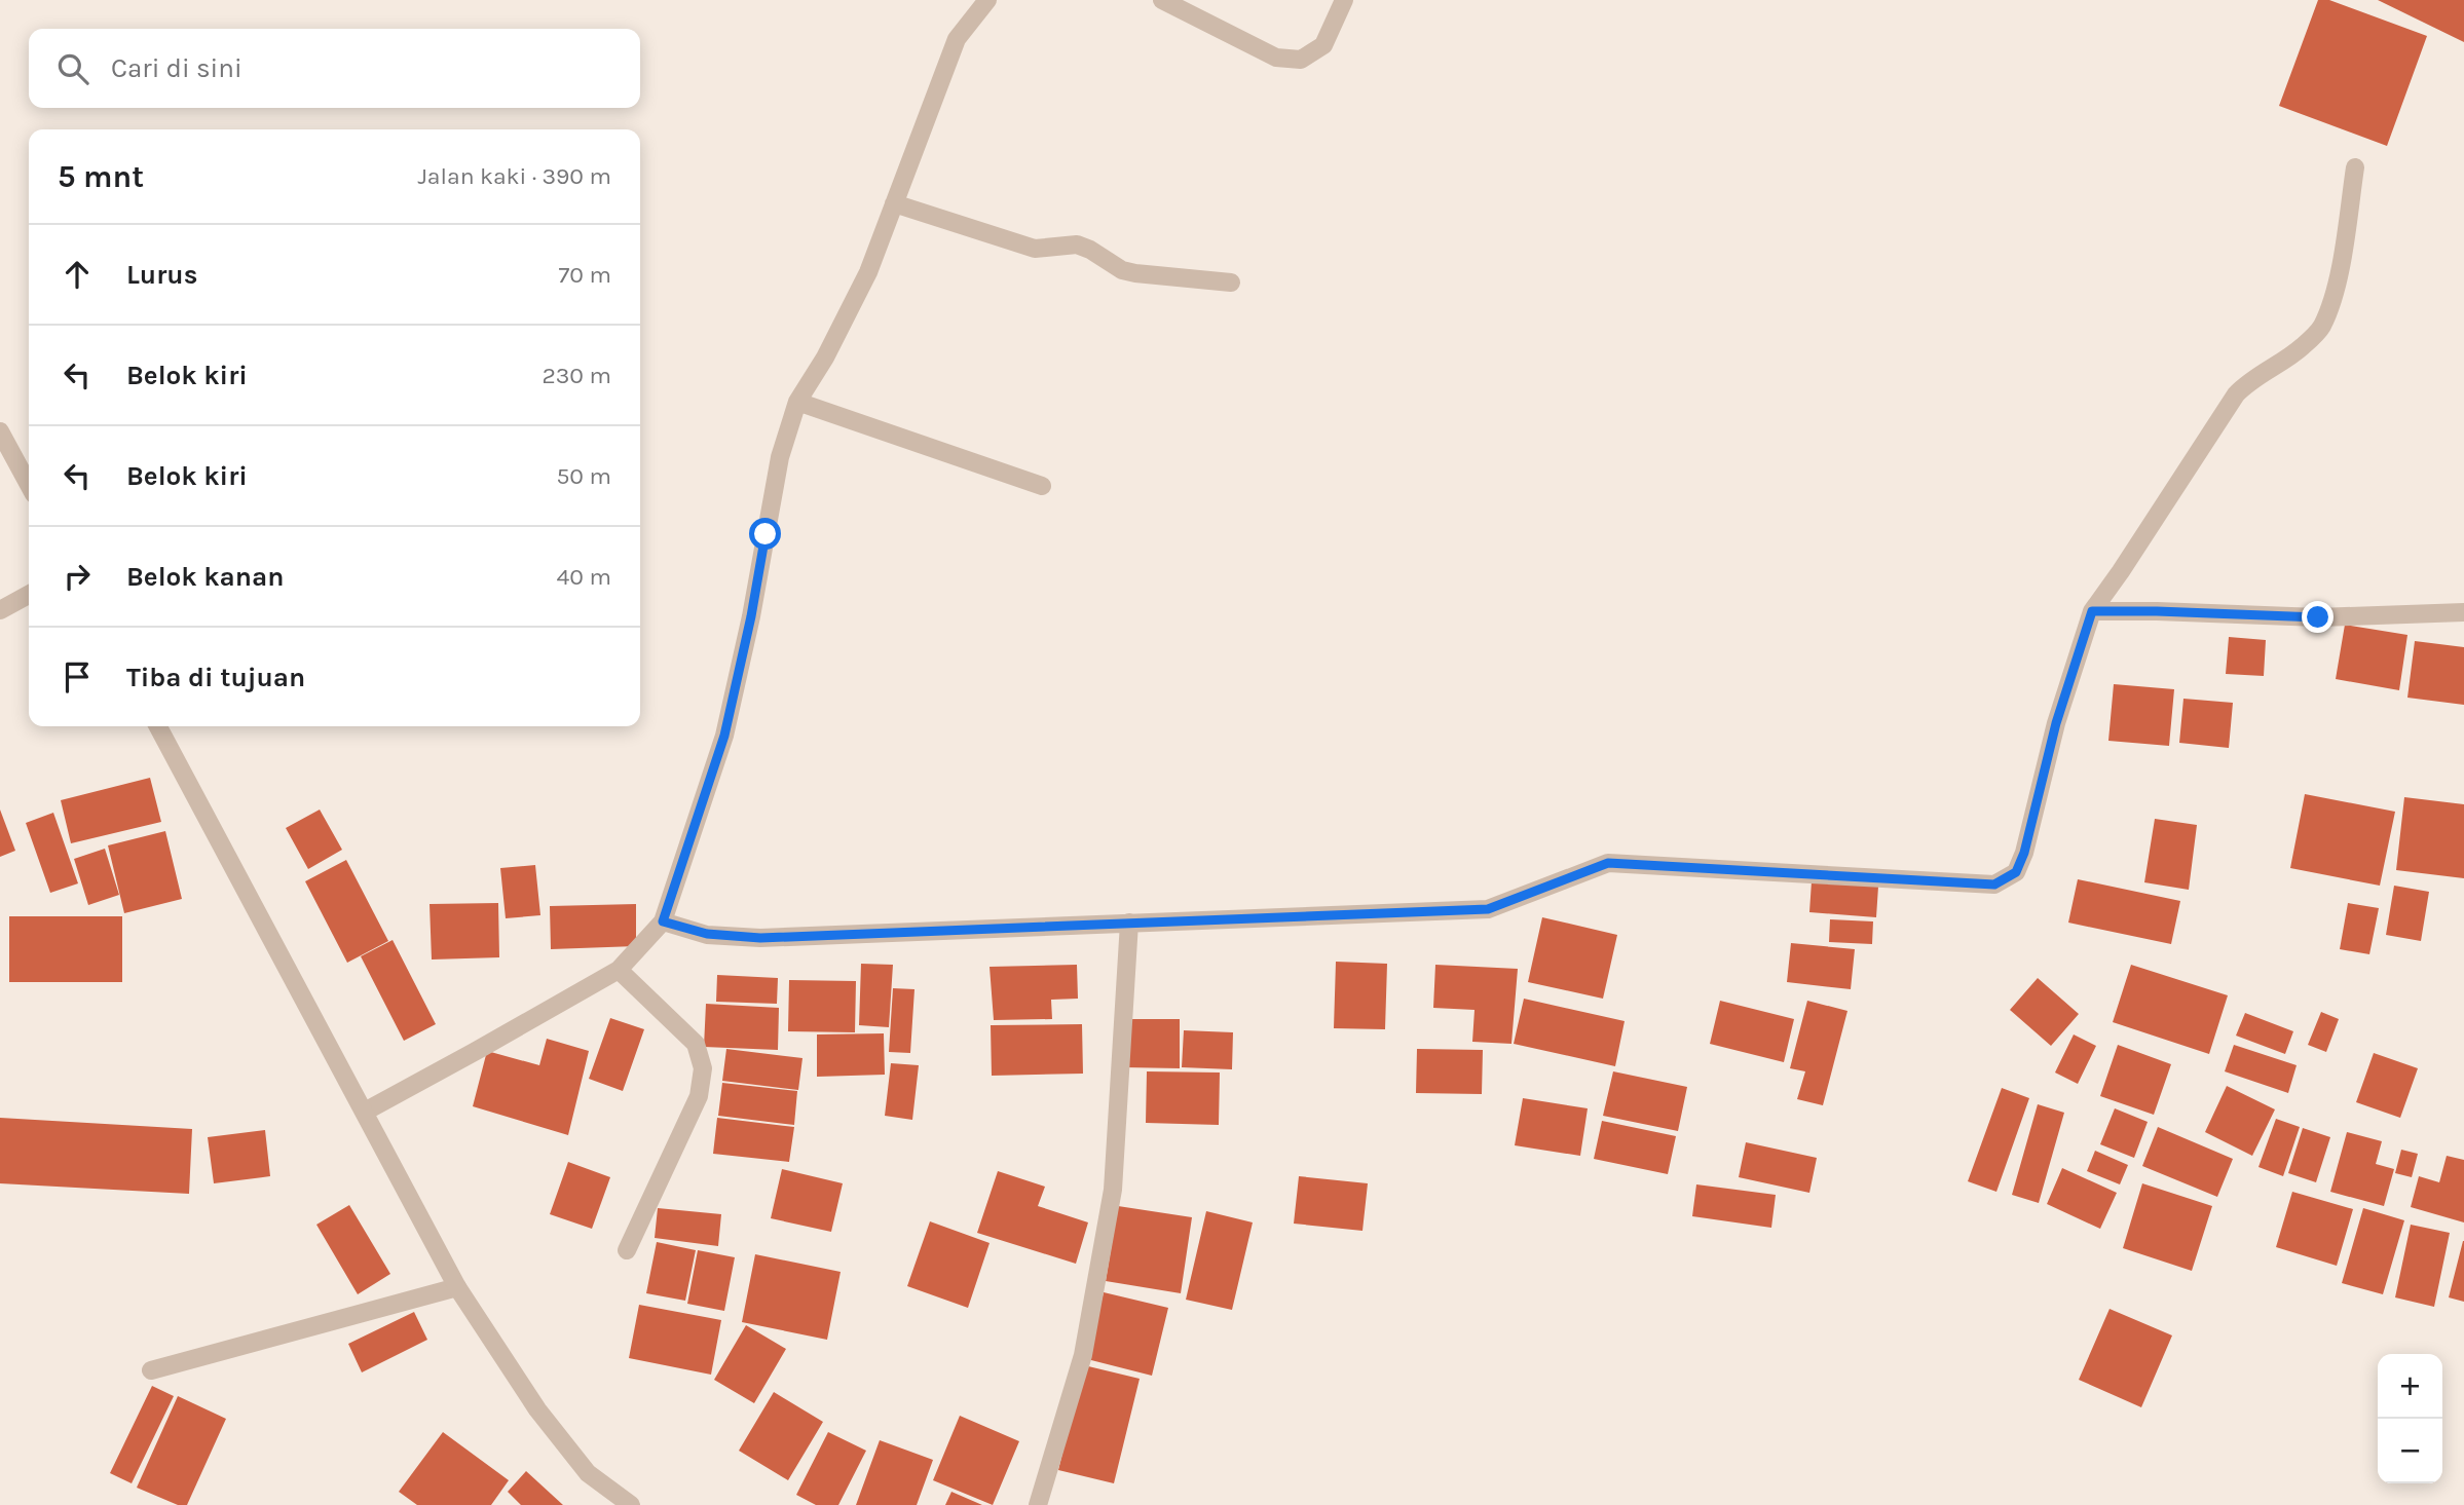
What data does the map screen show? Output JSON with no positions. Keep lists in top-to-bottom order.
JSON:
{
  "page": {
    "search": "Cari di sini",
    "heading": ["5 mnt", "Jalan kaki · 390 m"],
    "list": [
      ["Lurus", "70 m"],
      ["Belok kiri", "230 m"],
      ["Belok kiri", "50 m"],
      ["Belok kanan", "40 m"],
      "Tiba di tujuan"
    ],
    "map_buttons": ["+", "−"]
  }
}
